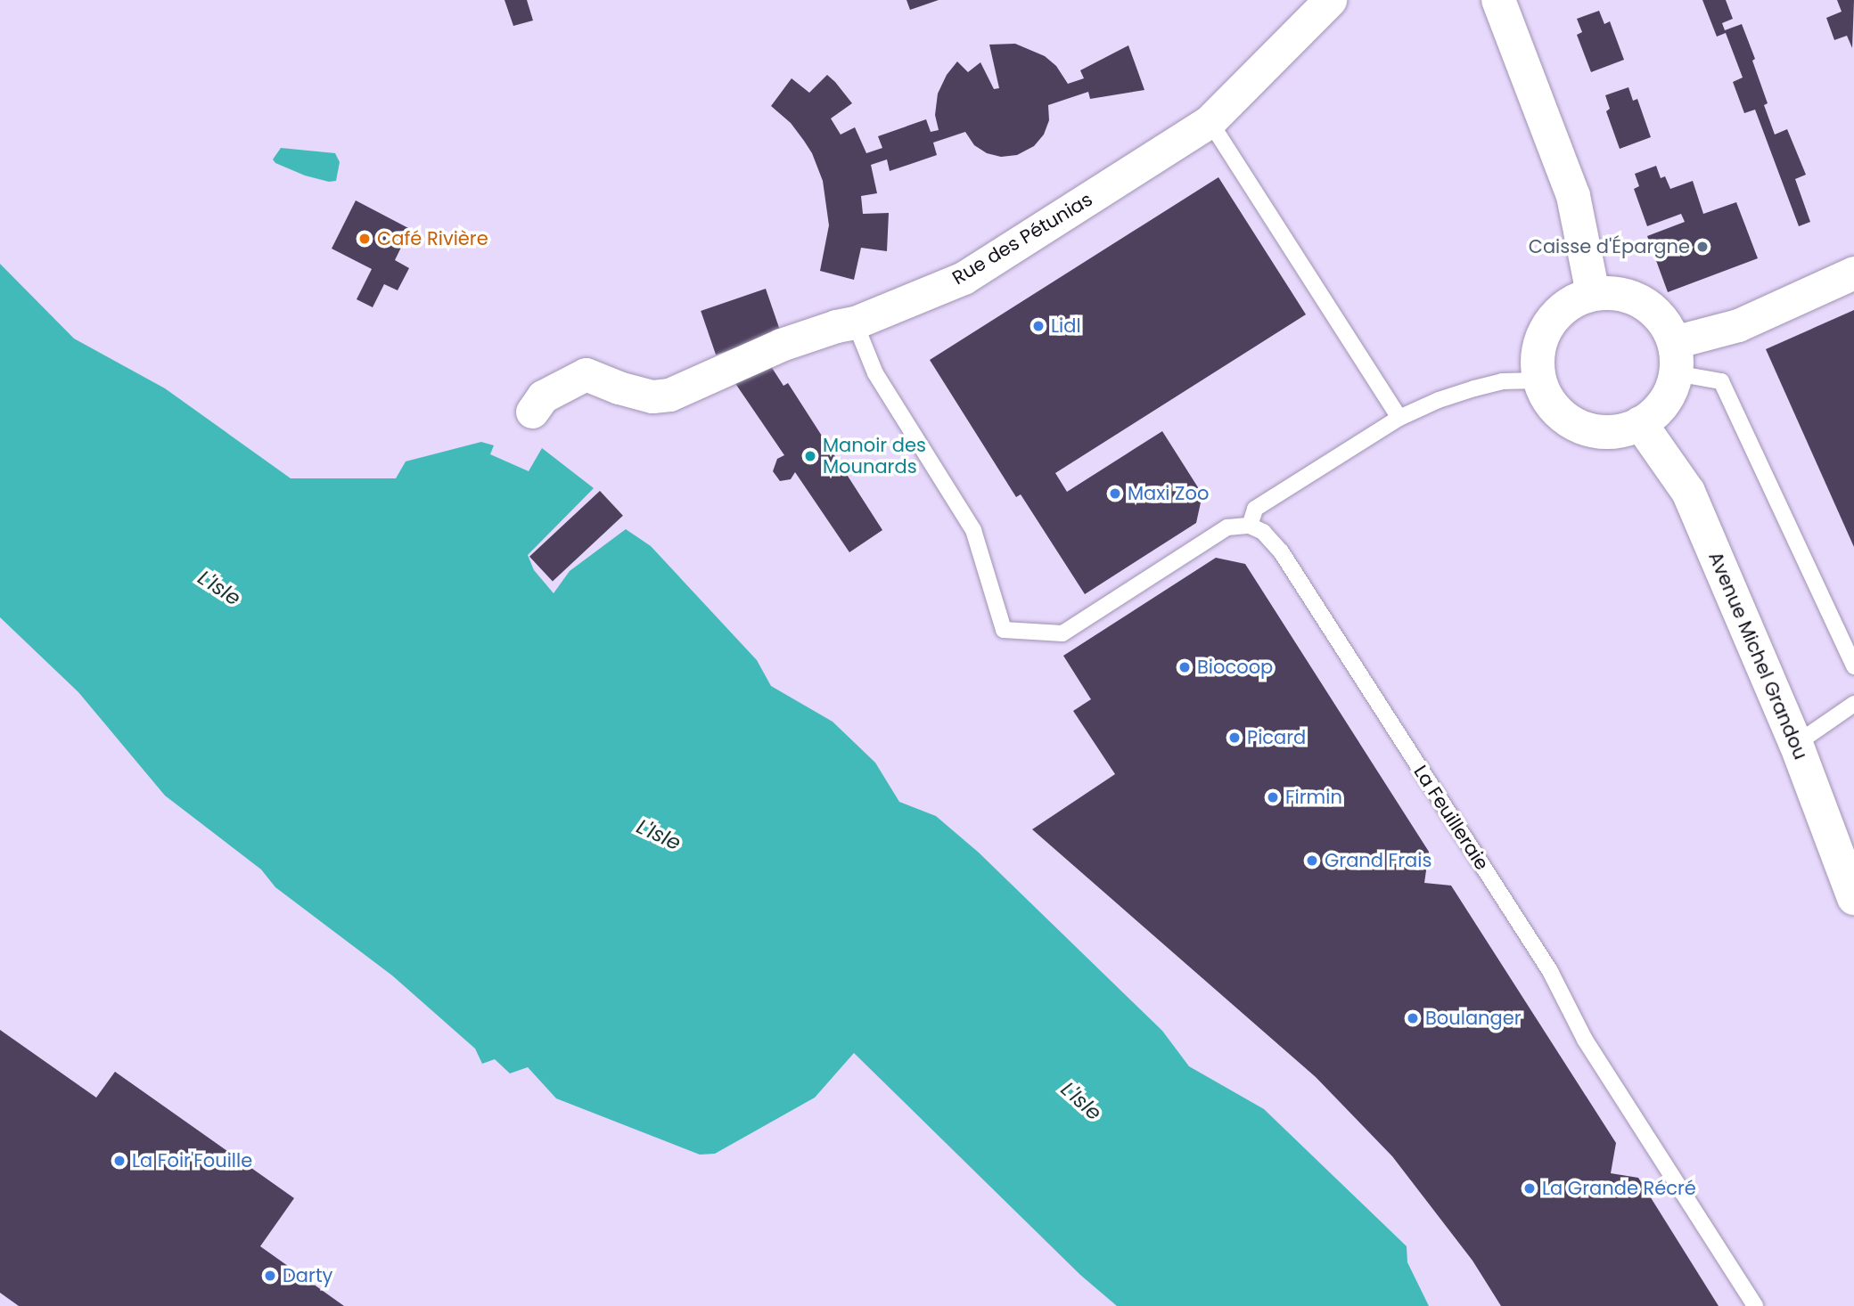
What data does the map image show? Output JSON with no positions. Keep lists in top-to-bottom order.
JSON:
{
  "streets": {
    "main road": ["Avenue Michel Grandou"],
    "street": ["Rue des Pétunias"],
    "lane": ["La Feuilleraie"]
  },
  "water": ["L'Isle"],
  "places": [
    "Café Rivière",
    "Caisse d'Épargne",
    "Lidl",
    "Manoir des Mounards",
    "Maxi Zoo",
    "Biocoop",
    "Picard",
    "Firmin",
    "Grand Frais",
    "Boulanger",
    "La Foir'Fouille",
    "La Grande Récré",
    "Darty"
  ]
}
